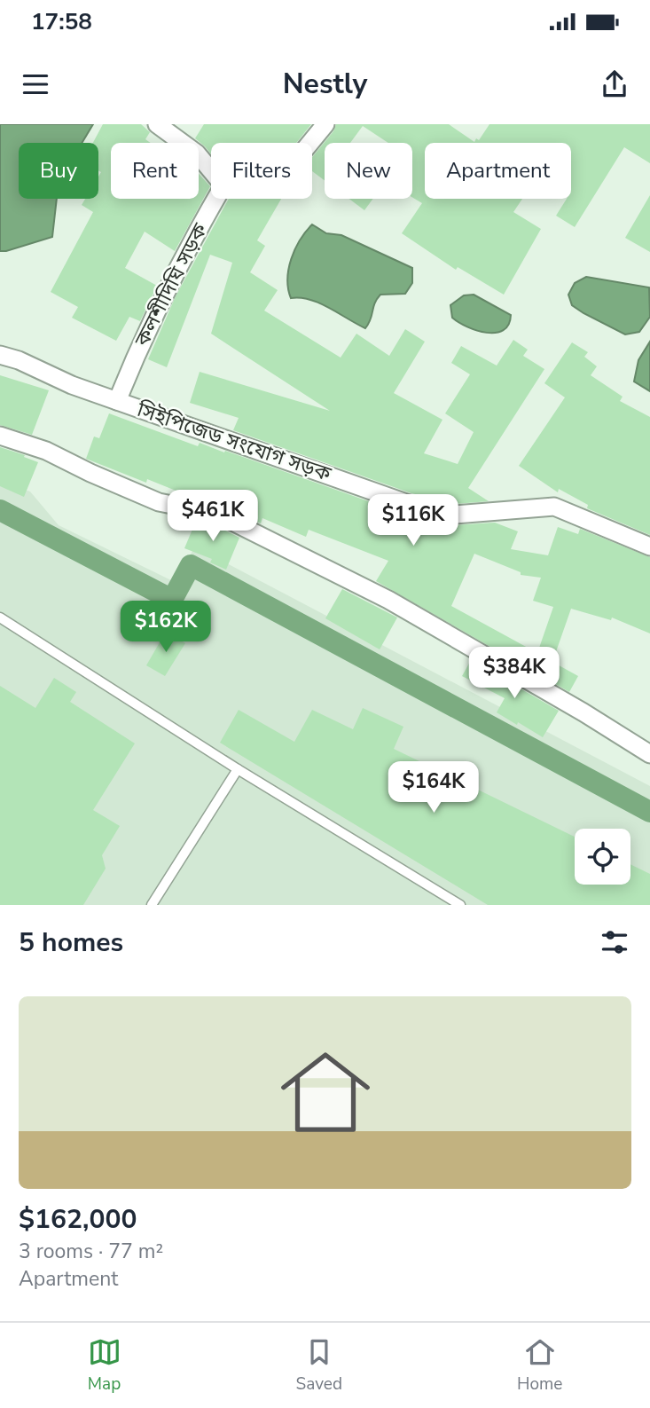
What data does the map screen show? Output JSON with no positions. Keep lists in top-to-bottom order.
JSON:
{
  "streets": {
    "street": ["কলশীদিঘি সড়ক", "সিইপিজেড সংযোগ সড়ক"]
  },
  "crossings": [
    ["কলশীদিঘি সড়ক", "সিইপিজেড সংযোগ সড়ক"]
  ],
  "page": {
    "status": "17:58",
    "header": "Nestly",
    "chip": [
      "Buy",
      "Rent",
      "Filters",
      "New",
      "Apartment"
    ],
    "price": [
      "$461K",
      "$116K",
      "$162K",
      "$384K",
      "$164K"
    ],
    "heading": "5 homes",
    "list": [
      {
        "name": "$162,000",
        "note": "3 rooms · 77 m² · Apartment"
      }
    ],
    "tabs": ["Map", "Saved", "Home"]
  }
}
